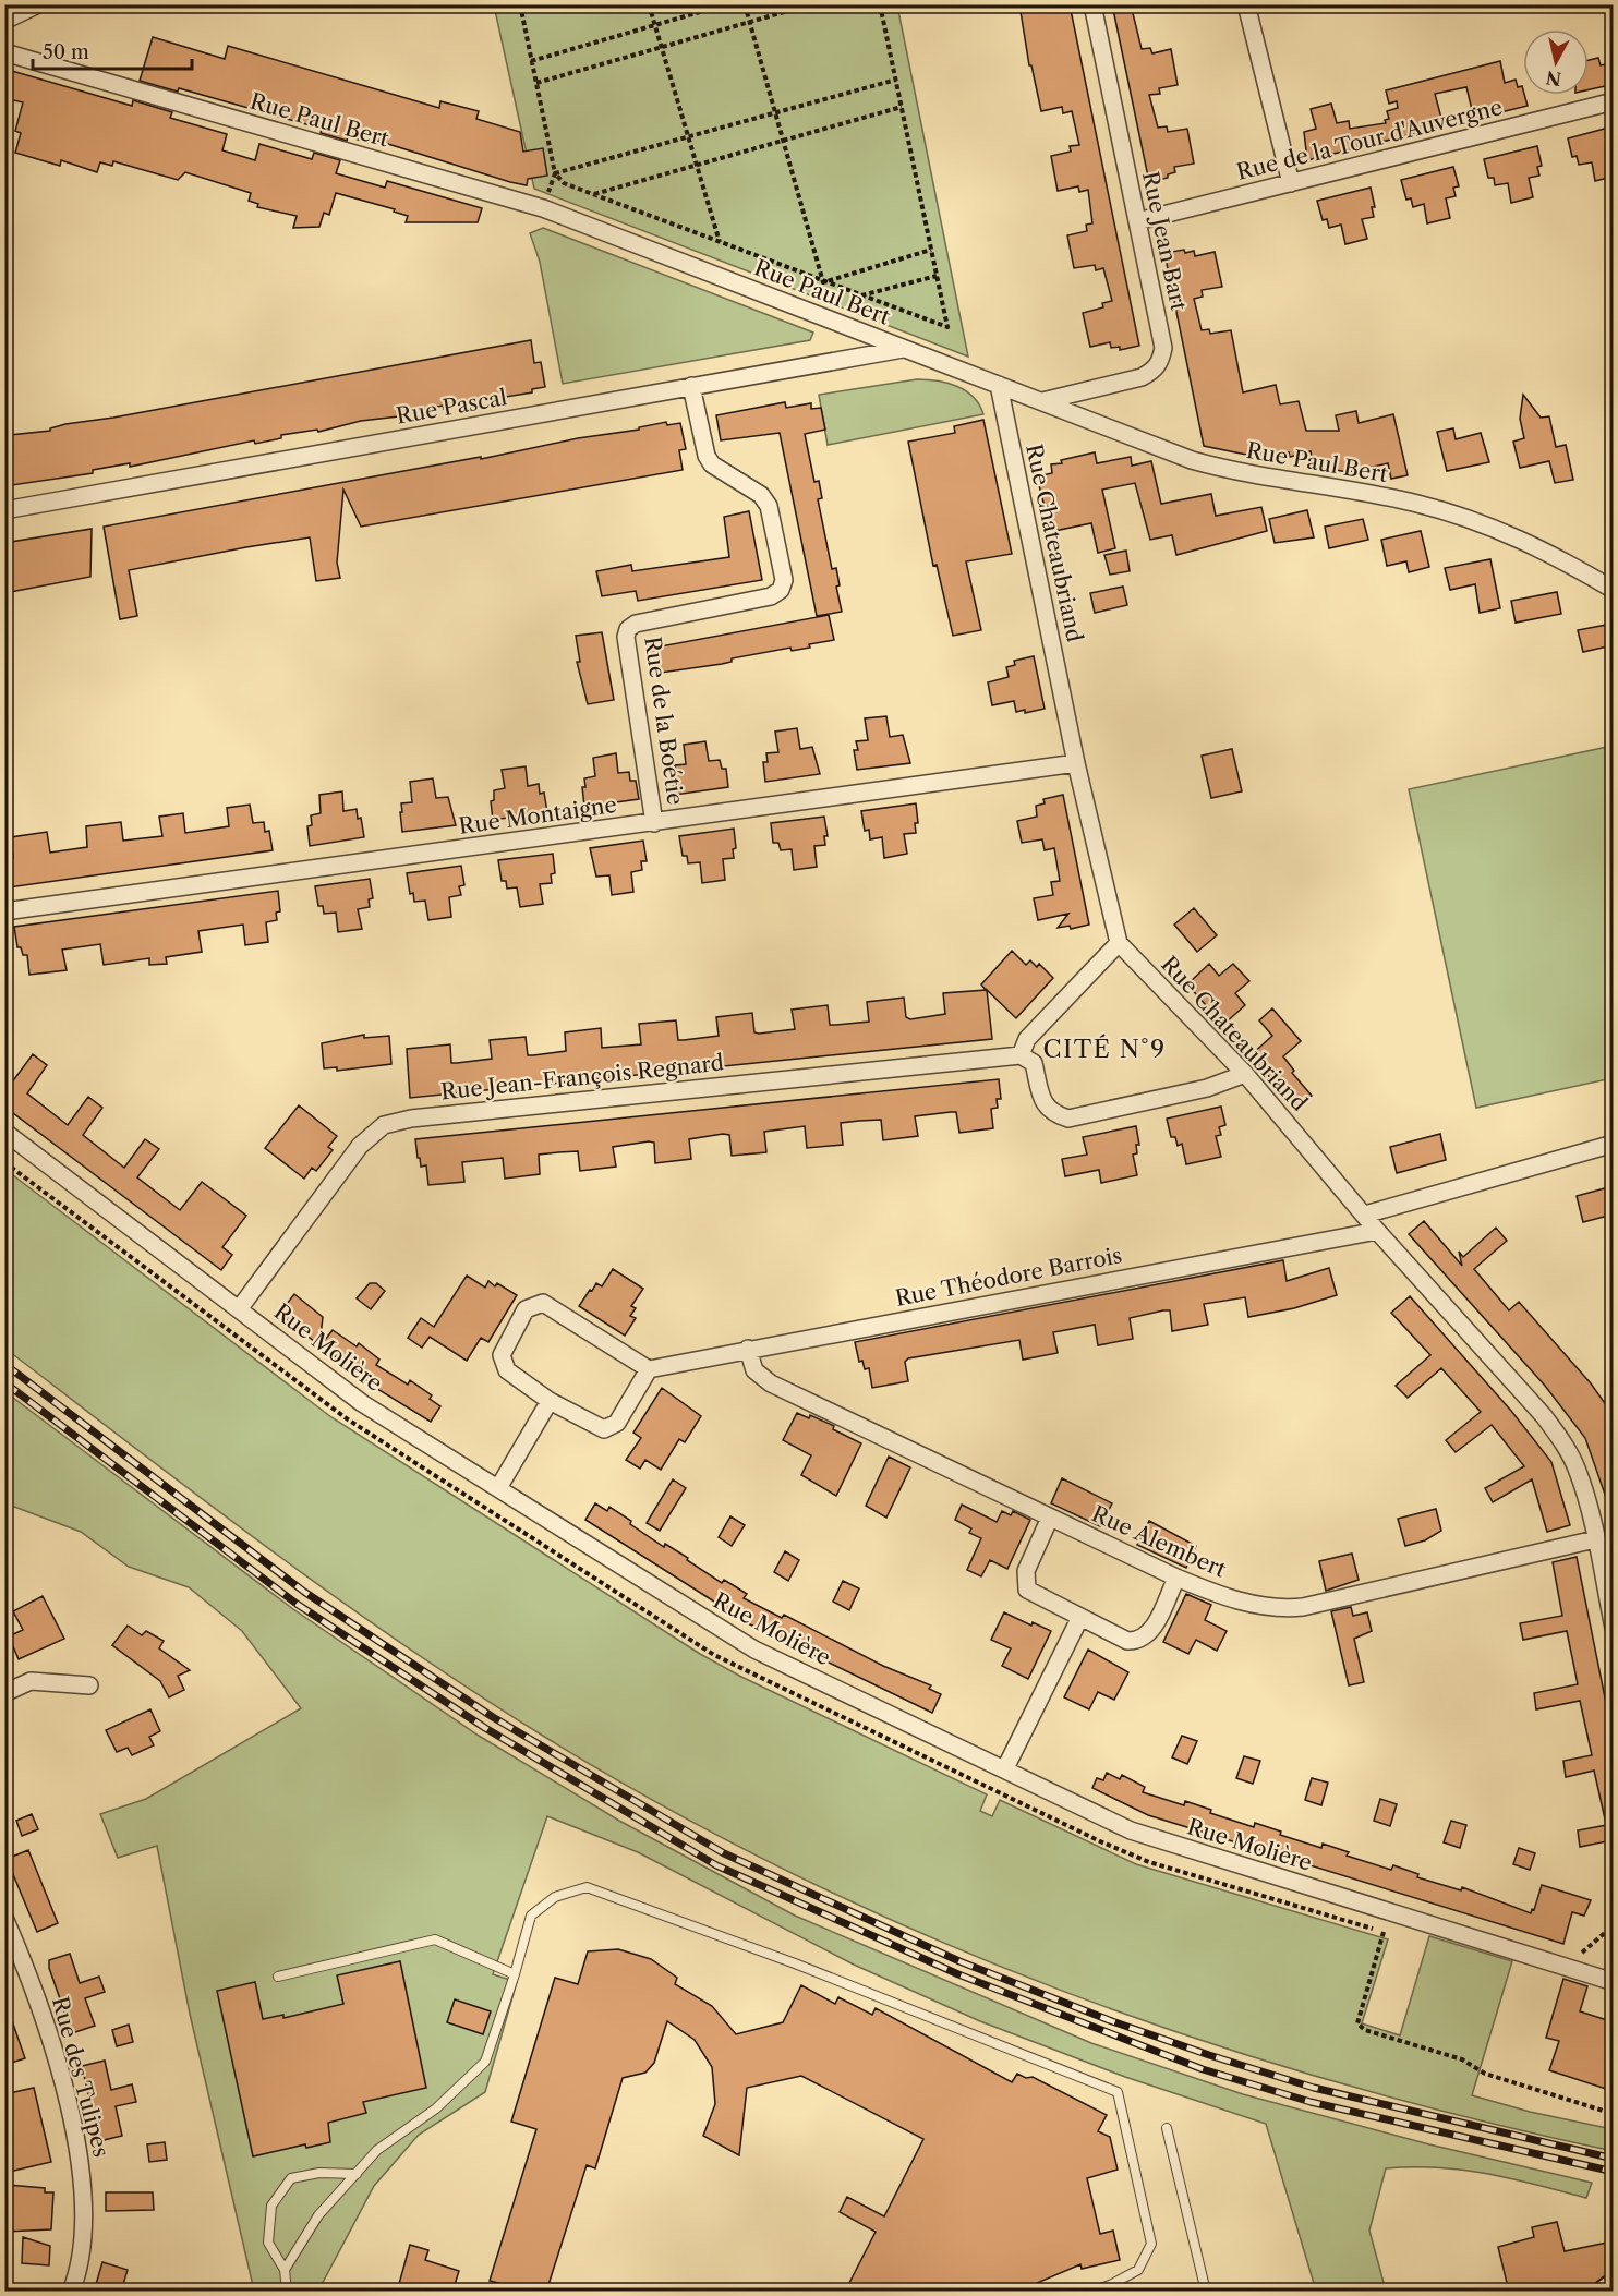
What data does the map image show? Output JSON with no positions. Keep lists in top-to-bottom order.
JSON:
{
  "streets": {
    "street": [
      "Rue Paul Bert",
      "Rue de la Tour d'Auvergne",
      "Rue Jean Bart",
      "Rue Pascal",
      "Rue Chateaubriand",
      "Rue de la Boétie",
      "Rue Montaigne",
      "Rue Jean-François Regnard",
      "Rue Théodore Barrois",
      "Rue Molière",
      "Rue Alembert",
      "Rue des Tulipes"
    ]
  },
  "crossings": [
    ["Rue Paul Bert", "Rue Jean Bart"],
    ["Rue Paul Bert", "Rue Pascal"],
    ["Rue Paul Bert", "Rue Chateaubriand"],
    ["Rue de la Tour d'Auvergne", "Rue Jean Bart"],
    ["Rue Pascal", "Rue de la Boétie"],
    ["Rue Chateaubriand", "Rue Montaigne"],
    ["Rue Chateaubriand", "Rue Théodore Barrois"],
    ["Rue Chateaubriand", "Rue Alembert"],
    ["Rue de la Boétie", "Rue Montaigne"],
    ["Rue Jean-François Regnard", "Rue Molière"],
    ["Rue Théodore Barrois", "Rue Alembert"]
  ],
  "districts": ["CITÉ N°9"],
  "scale_bar": "50 m",
  "north": "bottom"
}
